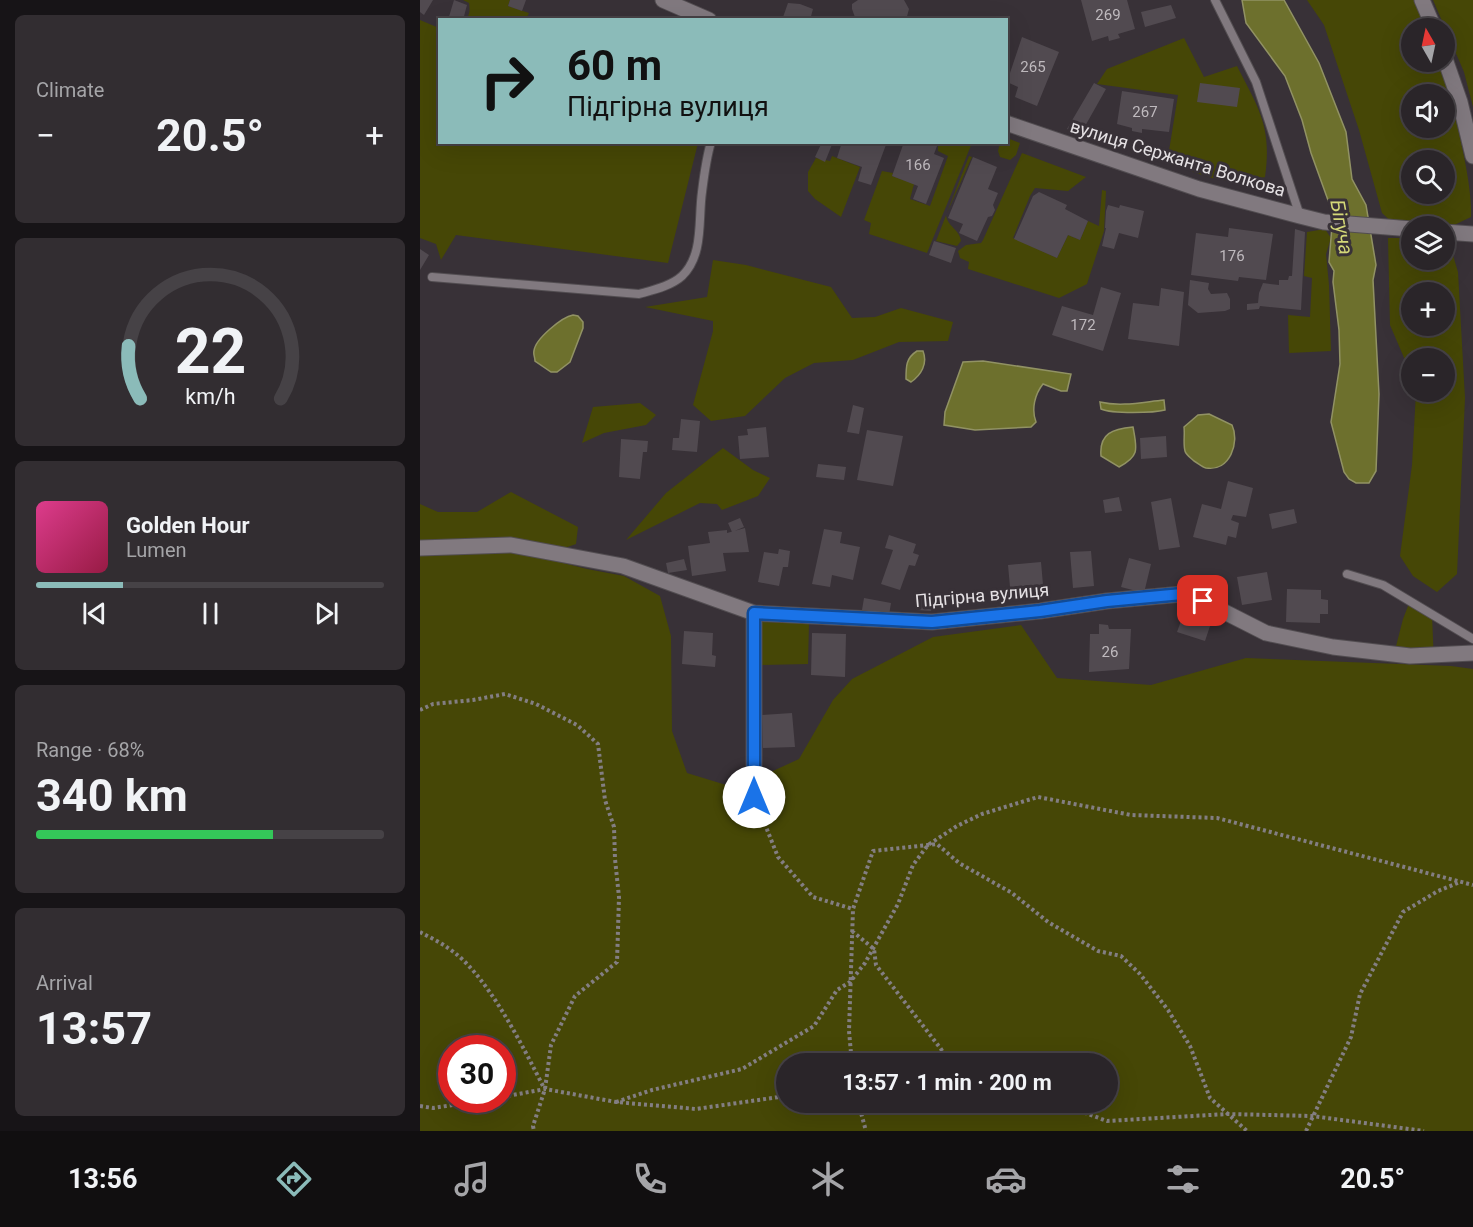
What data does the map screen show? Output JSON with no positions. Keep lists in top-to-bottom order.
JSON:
{
  "streets": {
    "street": ["вулиця Сержанта Волкова", "Підгірна вулиця"]
  },
  "water": ["Бігуча"],
  "house_numbers": [
    "269",
    "265",
    "267",
    "166",
    "176",
    "172",
    "26"
  ],
  "north": "top",
  "page": {
    "tile": [
      "Climate",
      ["Range · 68%", "340 km"],
      ["Arrival", "13:57"]
    ],
    "map_buttons": ["+", "−"],
    "turn": ["60 m", "Підгірна вулиця"],
    "heat": ["−", "20.5°", "+"],
    "song": ["Golden Hour", "Lumen"],
    "limit": "30",
    "trip": "13:57 · 1 min · 200 m",
    "tabs": ["13:56", "20.5°"],
    "gauge": ["22", "km/h"]
  }
}
